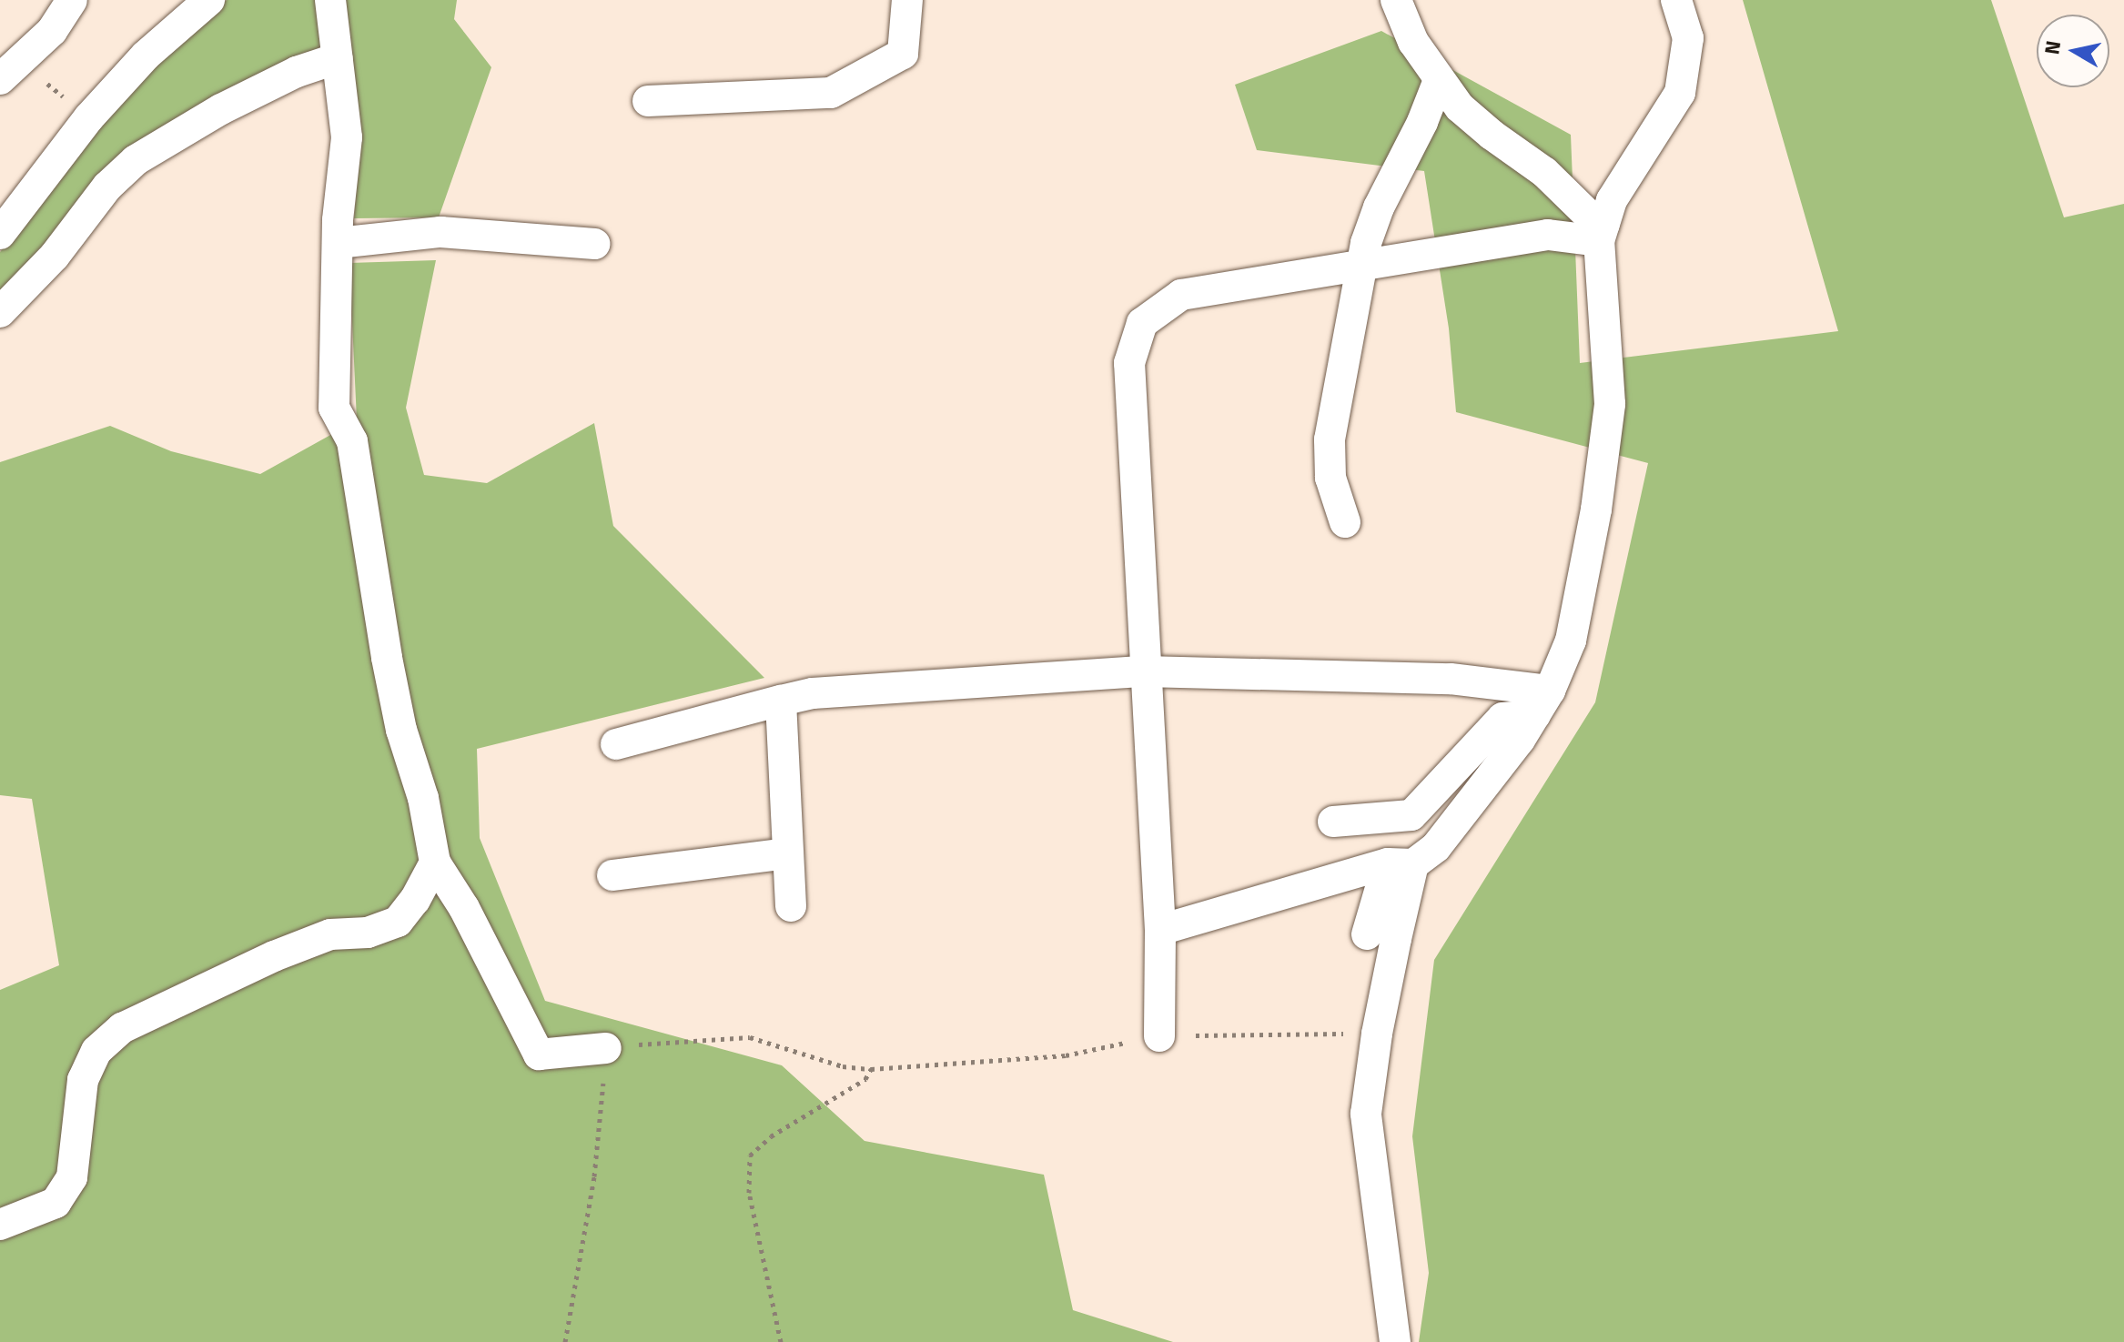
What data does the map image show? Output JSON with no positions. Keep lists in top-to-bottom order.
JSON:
{
  "north": "left"
}
